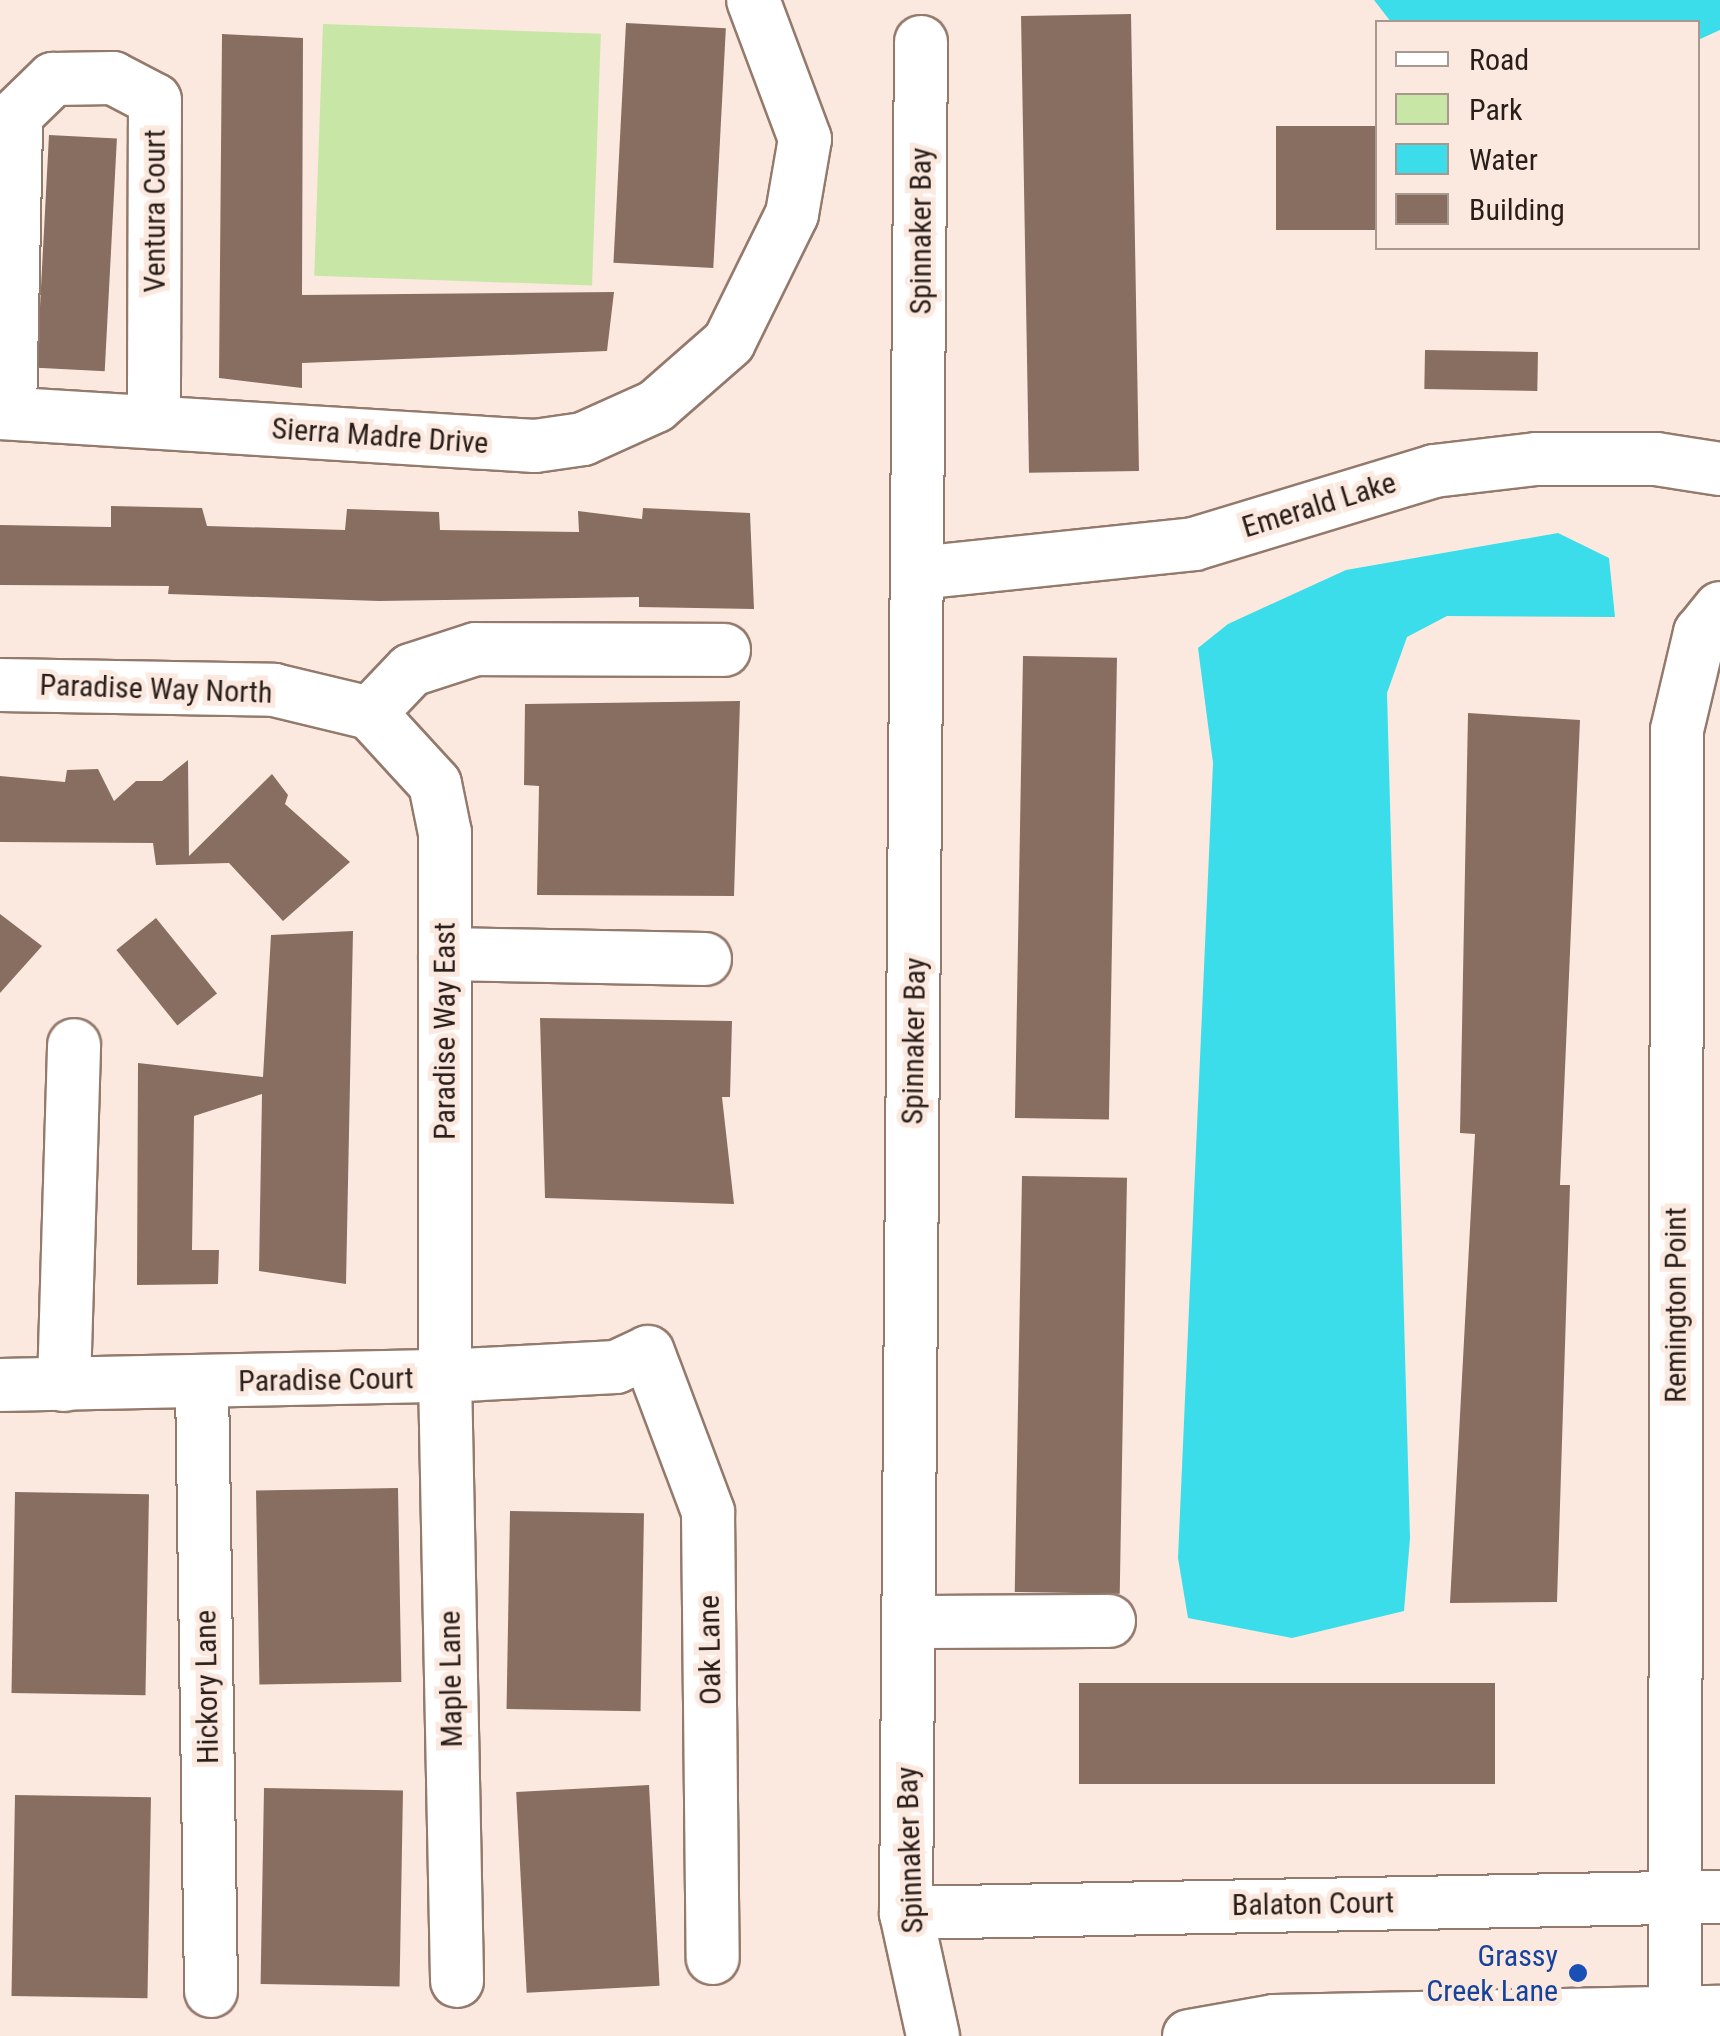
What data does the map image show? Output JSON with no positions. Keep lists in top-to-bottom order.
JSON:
{
  "streets": {
    "street": [
      "Ventura Court",
      "Spinnaker Bay",
      "Sierra Madre Drive",
      "Emerald Lake",
      "Paradise Way North",
      "Paradise Way East",
      "Remington Point",
      "Paradise Court",
      "Oak Lane",
      "Maple Lane",
      "Hickory Lane",
      "Balaton Court"
    ]
  },
  "crossings": [
    ["Ventura Court", "Sierra Madre Drive"],
    ["Spinnaker Bay", "Emerald Lake"],
    ["Spinnaker Bay", "Balaton Court"],
    ["Paradise Way North", "Paradise Way East"],
    ["Paradise Way East", "Paradise Court"],
    ["Paradise Way East", "Maple Lane"],
    ["Remington Point", "Balaton Court"],
    ["Paradise Court", "Oak Lane"],
    ["Paradise Court", "Maple Lane"],
    ["Paradise Court", "Hickory Lane"]
  ],
  "places": ["Grassy Creek Lane"],
  "legend": [
    "Road",
    "Park",
    "Water",
    "Building"
  ]
}
